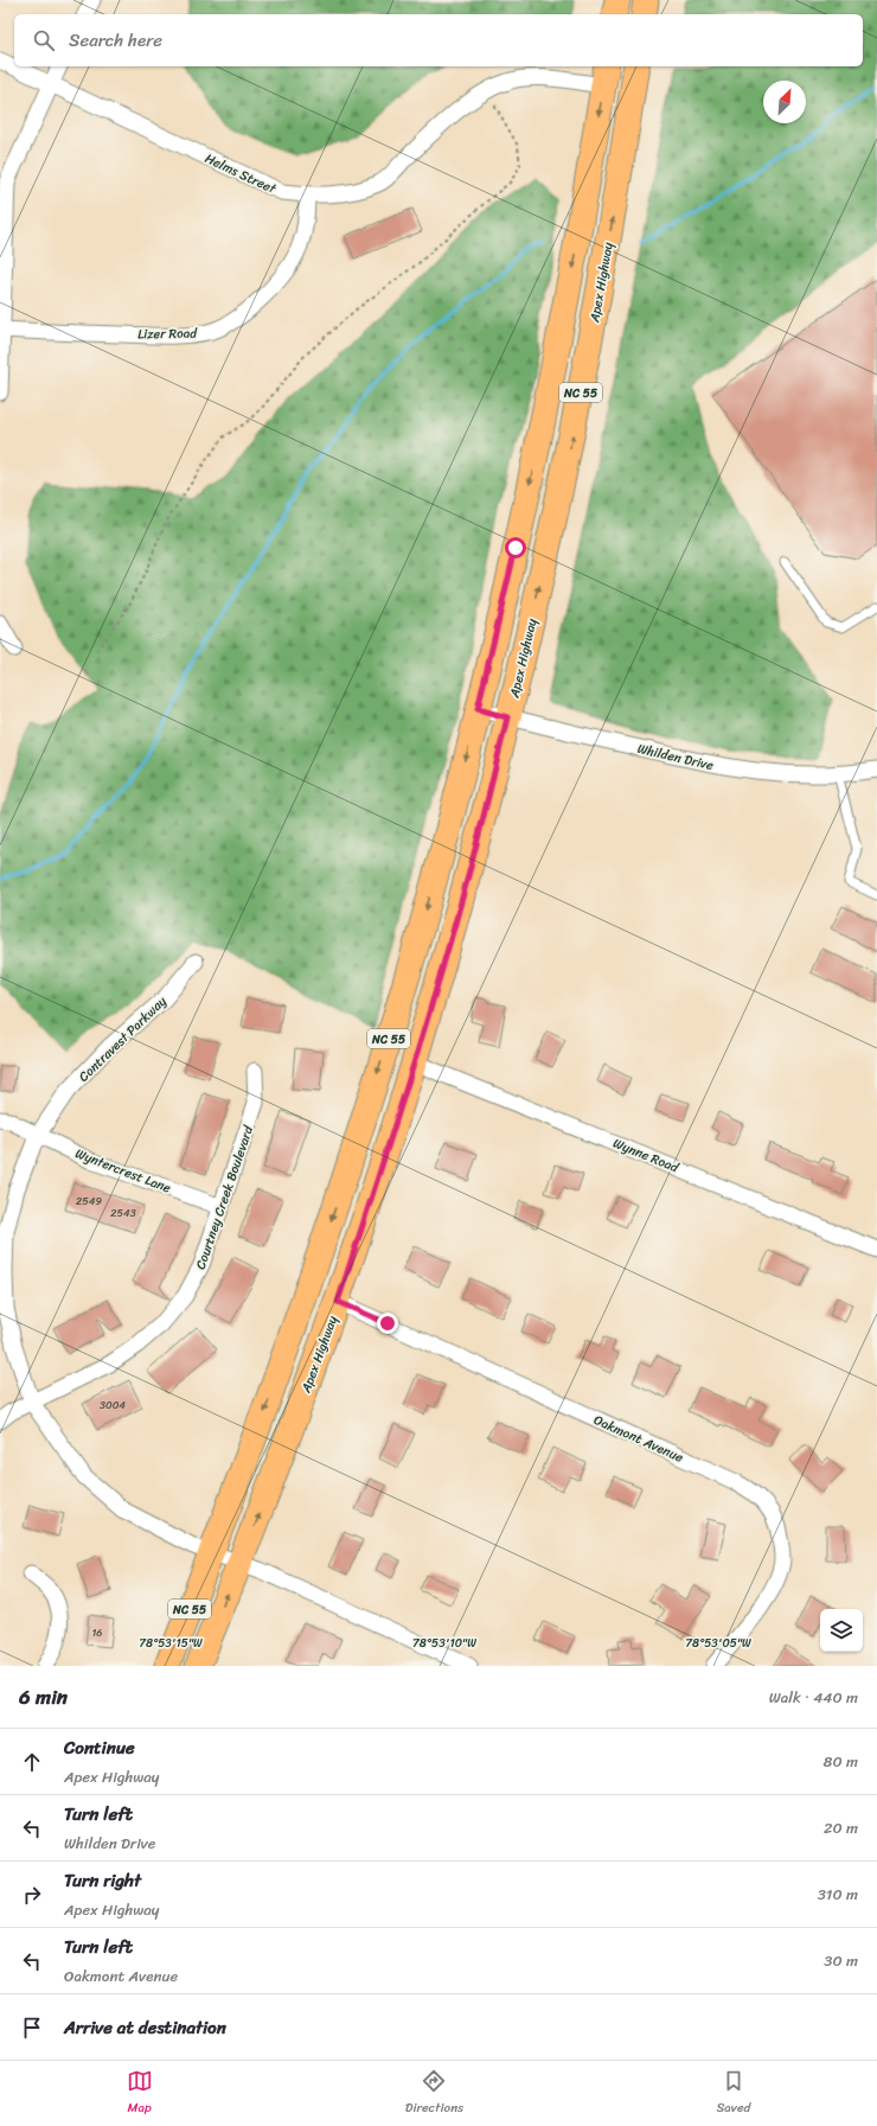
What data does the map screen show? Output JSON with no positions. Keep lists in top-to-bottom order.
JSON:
{
  "streets": {
    "main road": ["Apex Highway", "NC 55"],
    "street": [
      "Helms Street",
      "Lizer Road",
      "Whilden Drive",
      "Contravest Parkway",
      "Wynne Road",
      "Wyntercrest Lane",
      "Courtney Creek Boulevard",
      "Oakmont Avenue"
    ]
  },
  "crossings": [
    ["Helms Street", "Lizer Road"],
    ["Helms Street", "NC 55"],
    ["Apex Highway", "Whilden Drive"],
    ["Apex Highway", "Contravest Parkway"],
    ["Apex Highway", "Wynne Road"],
    ["Apex Highway", "Oakmont Avenue"],
    ["NC 55", "Whilden Drive"],
    ["NC 55", "Contravest Parkway"],
    ["Contravest Parkway", "Wyntercrest Lane"],
    ["Contravest Parkway", "Courtney Creek Boulevard"],
    ["Wyntercrest Lane", "Courtney Creek Boulevard"]
  ],
  "house_numbers": [
    "2549",
    "2543",
    "3004",
    "16"
  ],
  "north": "top right",
  "page": {
    "search": "Search here",
    "heading": ["6 min", "Walk · 440 m"],
    "list": [
      ["Continue", "Apex Highway", "80 m"],
      ["Turn left", "Whilden Drive", "20 m"],
      ["Turn right", "Apex Highway", "310 m"],
      ["Turn left", "Oakmont Avenue", "30 m"],
      "Arrive at destination"
    ],
    "nav": ["Map", "Directions", "Saved"]
  },
  "coordinates": ["78°53'15\"W", "78°53'10\"W", "78°53'05\"W"]
}
